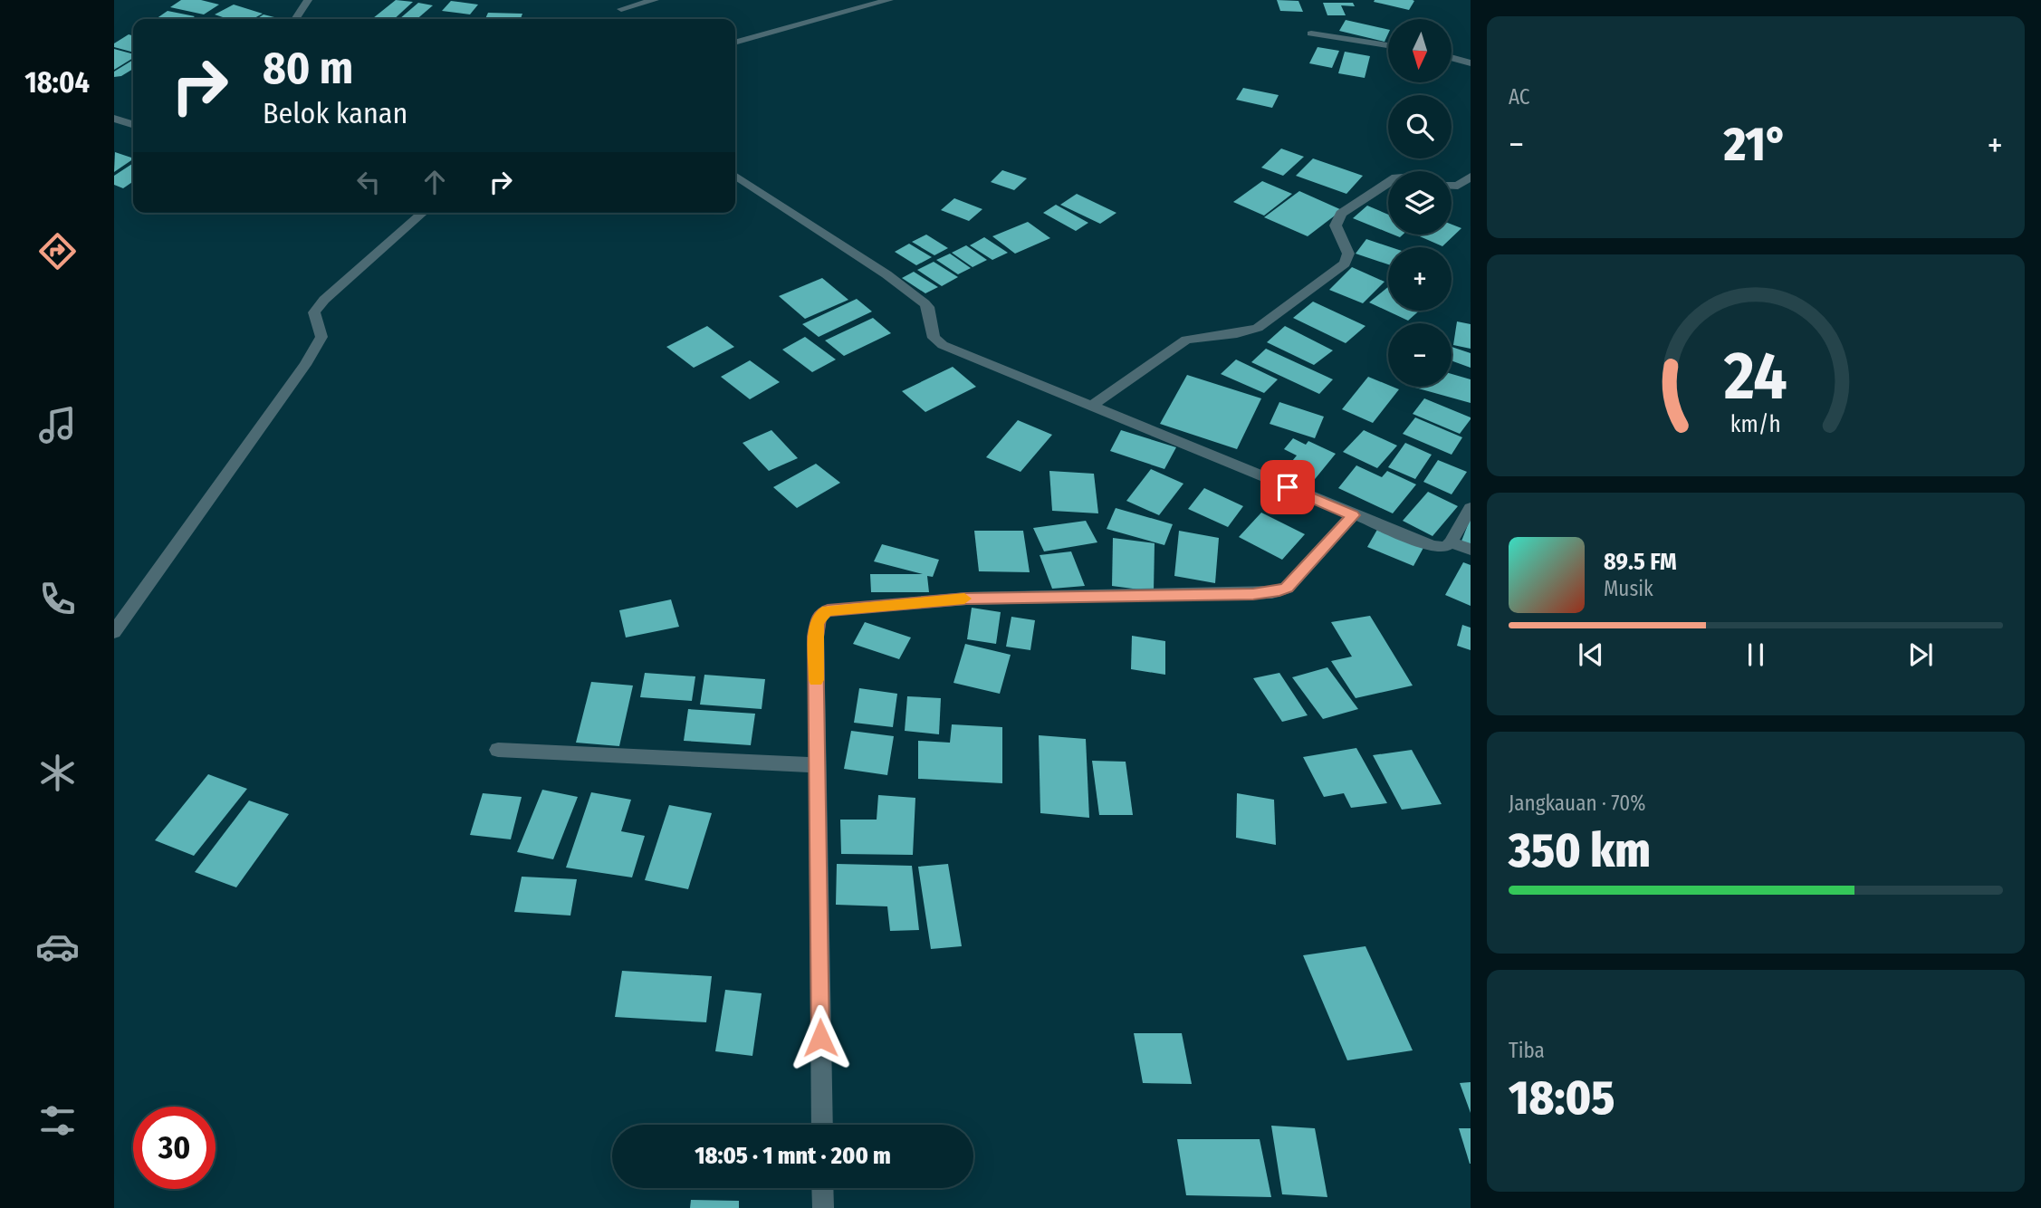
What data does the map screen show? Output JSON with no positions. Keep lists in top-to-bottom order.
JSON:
{
  "north": "bottom",
  "page": {
    "tabs": "18:04",
    "tile": [
      "AC",
      ["Jangkauan · 70%", "350 km"],
      ["Tiba", "18:05"]
    ],
    "map_buttons": ["+", "−"],
    "turn": ["80 m", "Belok kanan"],
    "heat": ["−", "21°", "+"],
    "song": ["89.5 FM", "Musik"],
    "limit": "30",
    "trip": "18:05 · 1 mnt · 200 m",
    "gauge": ["24", "km/h"]
  }
}
